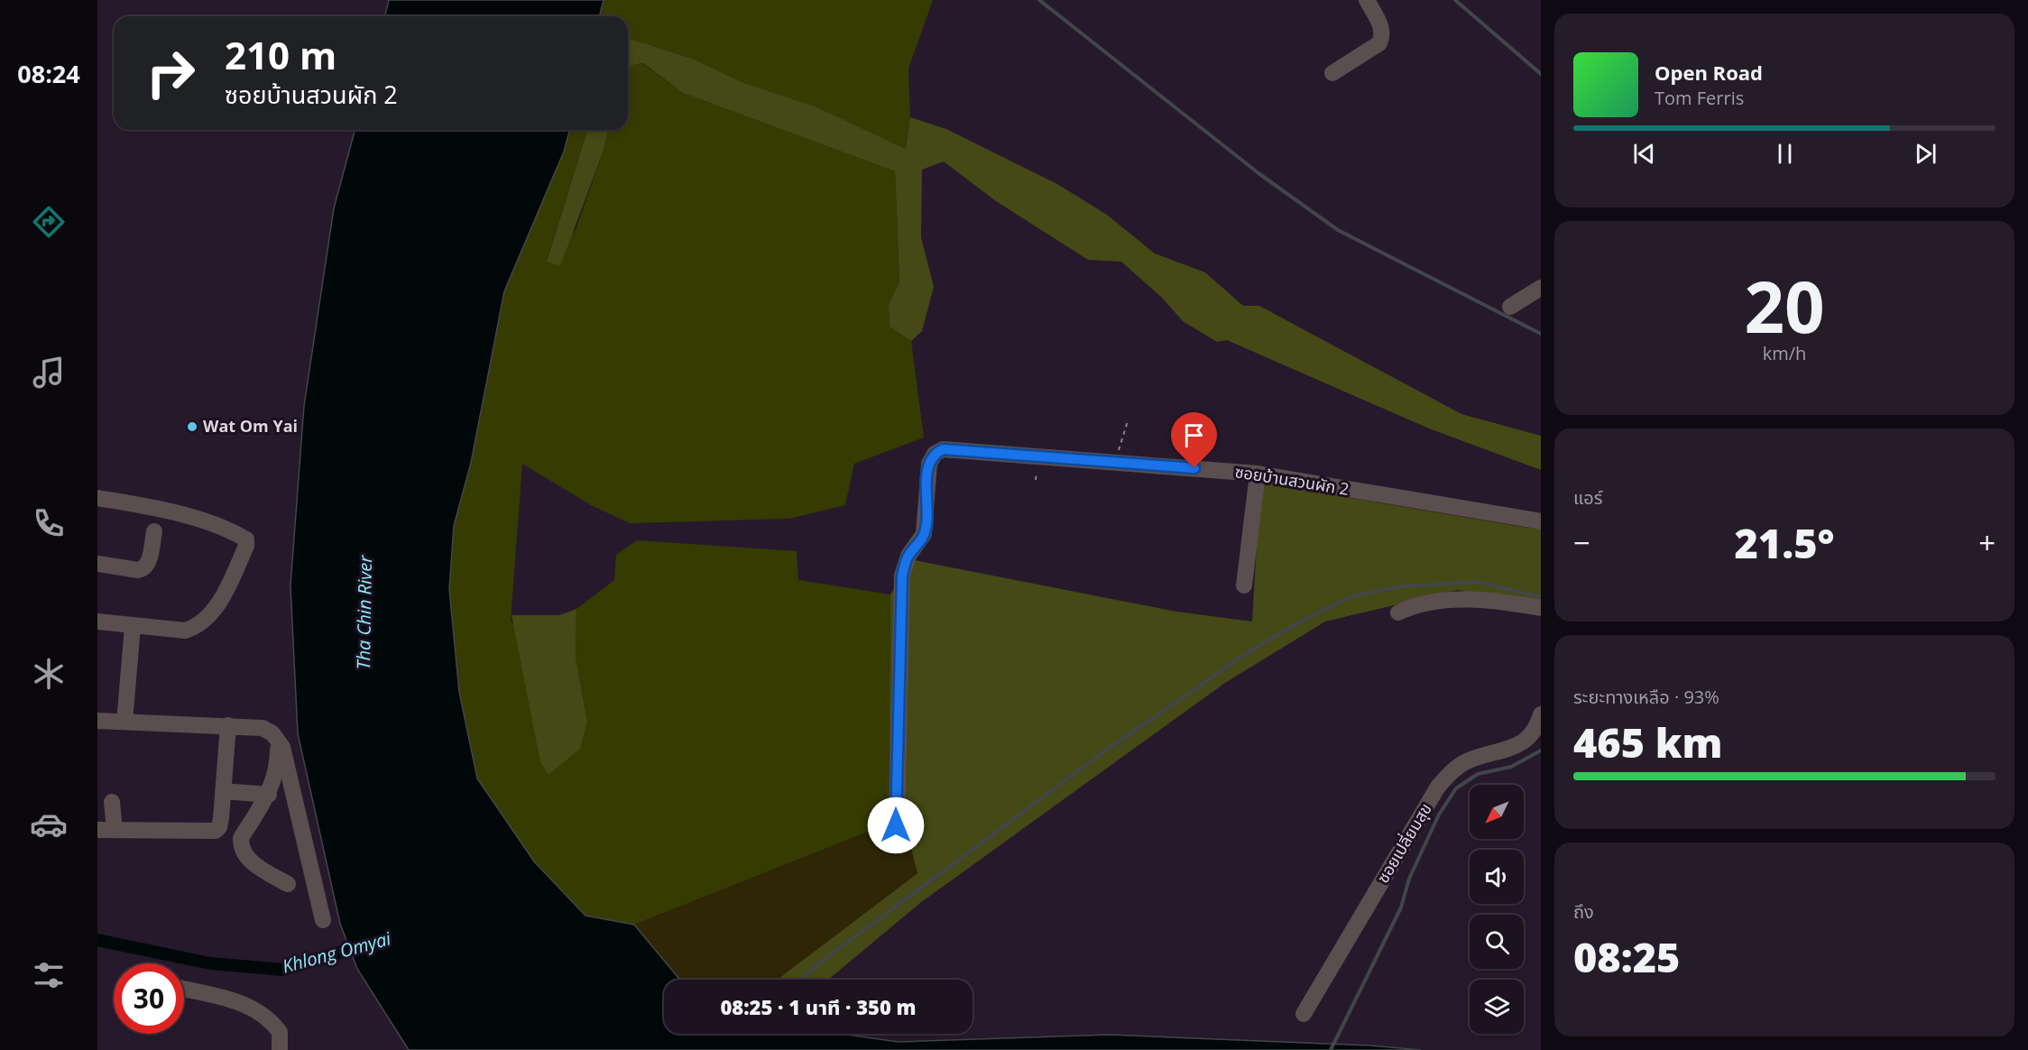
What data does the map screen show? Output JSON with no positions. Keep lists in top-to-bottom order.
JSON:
{
  "streets": {
    "street": ["ซอยบ้านสวนผัก 2", "ซอยเปลี่ยมสุข"]
  },
  "water": ["Tha Chin River", "Khlong Omyai"],
  "places": ["Wat Om Yai"],
  "north": "bottom left",
  "page": {
    "tabs": "08:24",
    "turn": ["210 m", "ซอยบ้านสวนผัก 2"],
    "song": ["Open Road", "Tom Ferris"],
    "tile": [
      ["20", "km/h"],
      "แอร์",
      ["ระยะทางเหลือ · 93%", "465 km"],
      ["ถึง", "08:25"]
    ],
    "heat": ["−", "21.5°", "+"],
    "limit": "30",
    "trip": "08:25 · 1 นาที · 350 m"
  }
}
